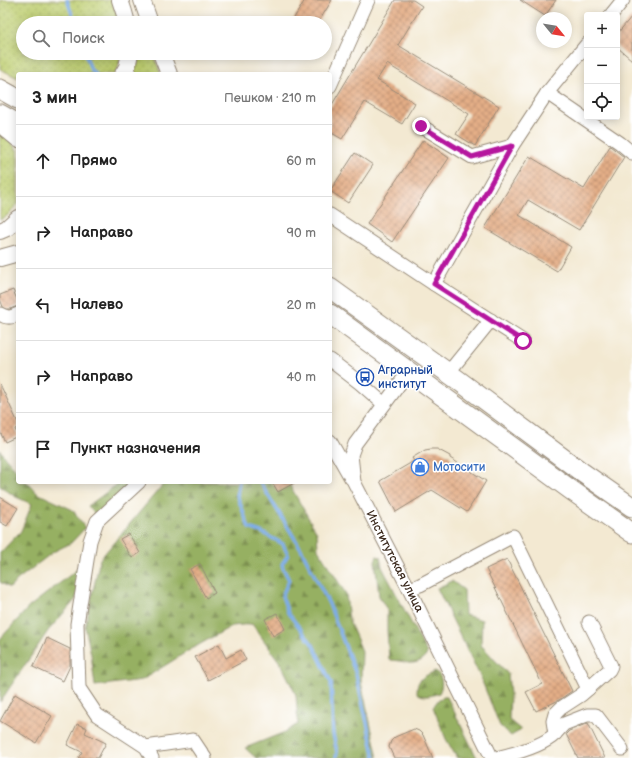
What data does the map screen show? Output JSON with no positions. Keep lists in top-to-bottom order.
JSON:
{
  "streets": {
    "street": ["Институтская улица"]
  },
  "places": {
    "bus stop": ["Аграрный институт"],
    "shop": ["Мотосити"]
  },
  "north": "bottom right",
  "page": {
    "map_buttons": ["+", "−"],
    "search": "Поиск",
    "heading": ["3 мин", "Пешком · 210 m"],
    "list": [
      ["Прямо", "60 m"],
      ["Направо", "90 m"],
      ["Налево", "20 m"],
      ["Направо", "40 m"],
      "Пункт назначения"
    ]
  }
}
